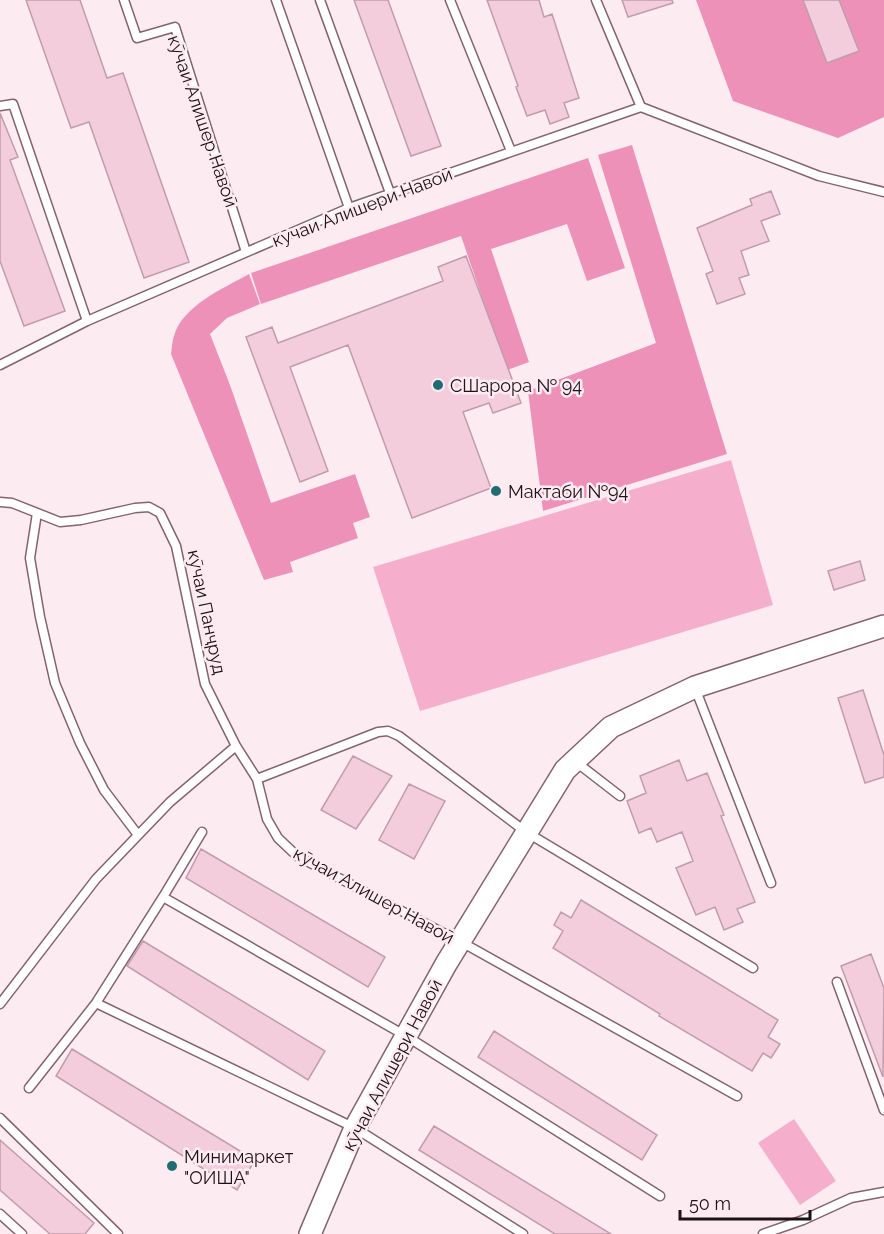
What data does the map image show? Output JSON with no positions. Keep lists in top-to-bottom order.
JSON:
{
  "streets": {
    "street": ["кӯчаи Алишери Навоӣ"],
    "lane": ["кӯчаи Алишер Навоӣ", "кӯчаи Панҷруд"]
  },
  "crossings": [
    ["кӯчаи Алишер Навоӣ", "кӯчаи Алишери Навоӣ"],
    ["кӯчаи Алишер Навоӣ", "кӯчаи Панҷруд"]
  ],
  "places": ["СШарора № 94", "Мактаби №94", "Минимаркет \"ОИША\""],
  "scale_bar": "50 m"
}
